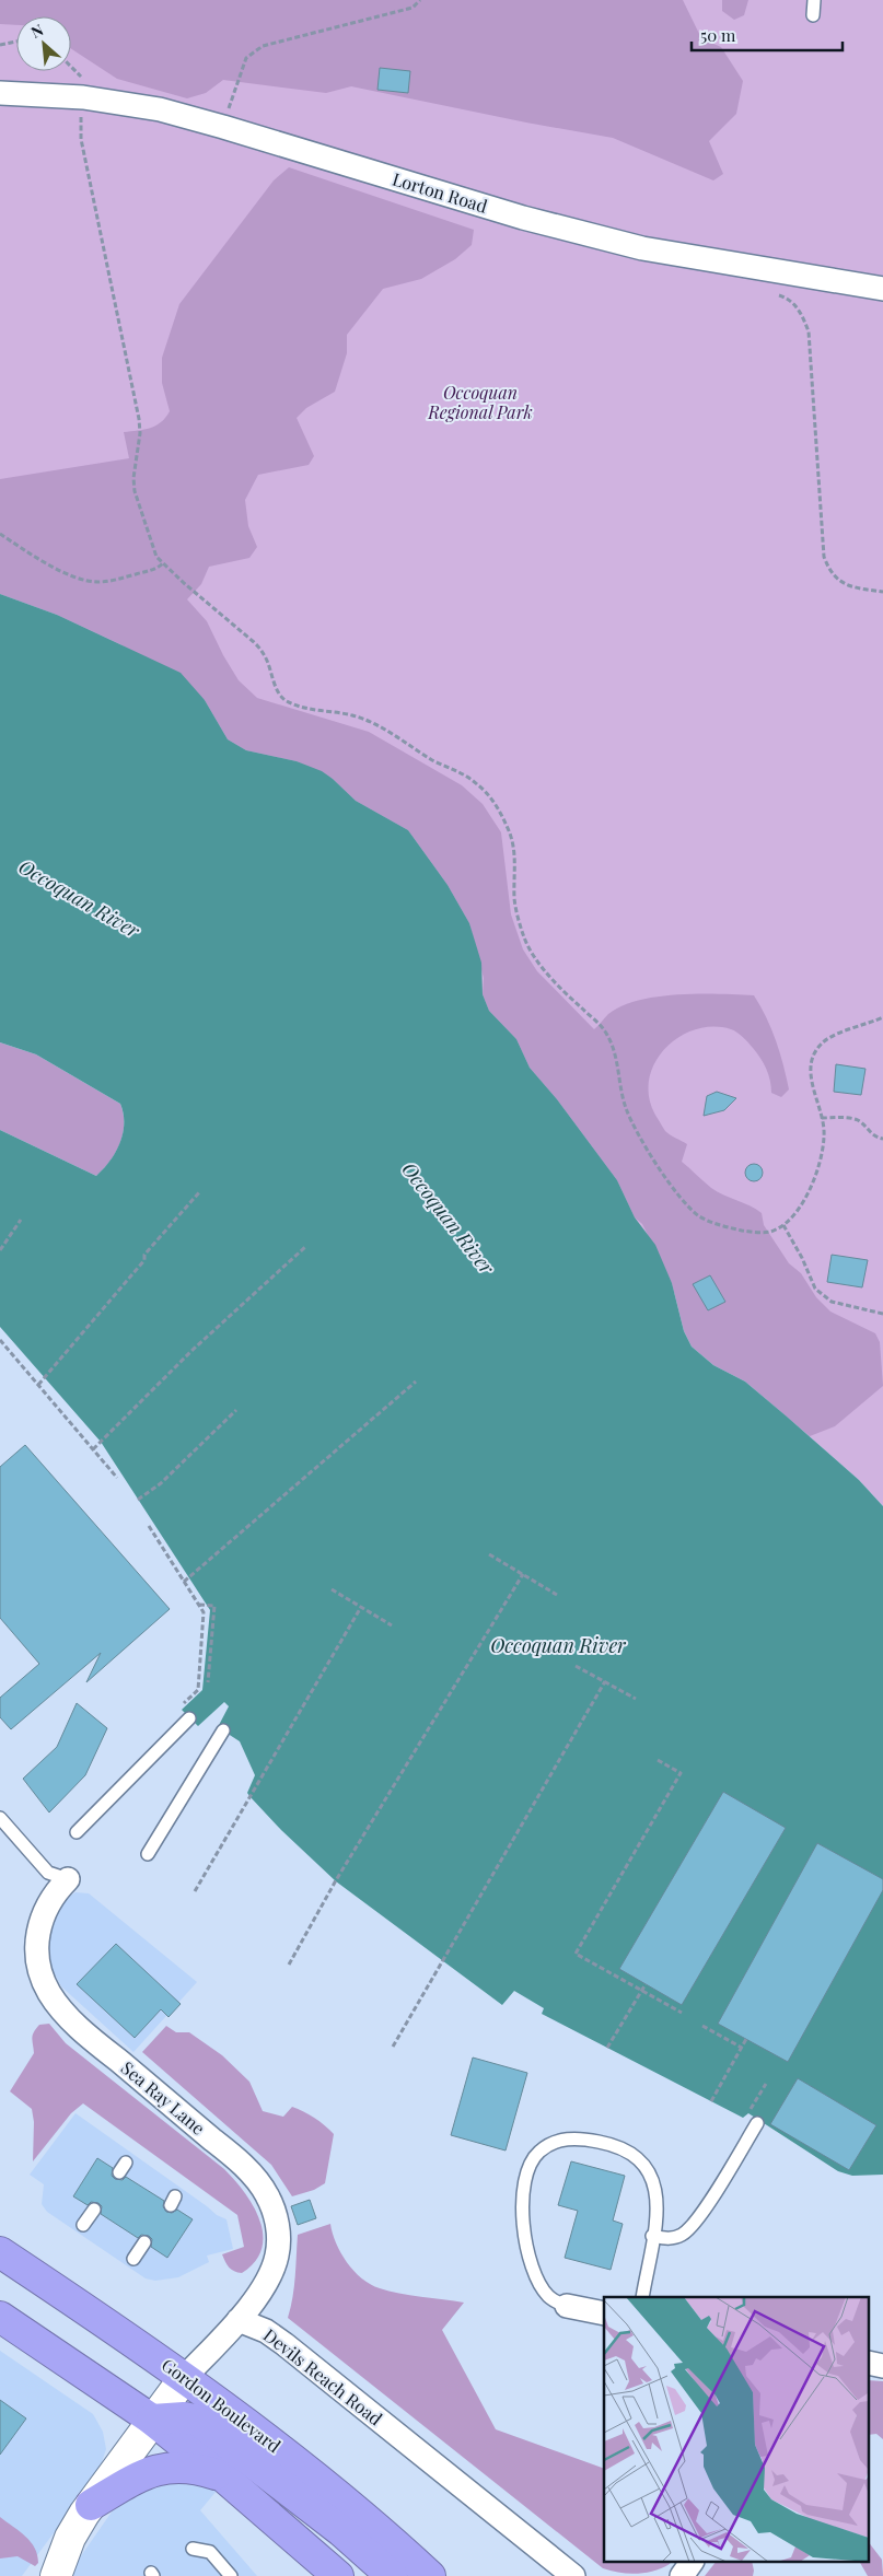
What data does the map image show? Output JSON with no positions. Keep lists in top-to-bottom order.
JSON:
{
  "streets": {
    "highway": ["Gordon Boulevard"],
    "street": ["Lorton Road", "Sea Ray Lane", "Devils Reach Road"]
  },
  "crossings": [
    ["Sea Ray Lane", "Devils Reach Road"]
  ],
  "water": ["Occoquan River"],
  "parks": ["Occoquan Regional Park"],
  "scale_bar": "50 m",
  "north": "top left"
}
